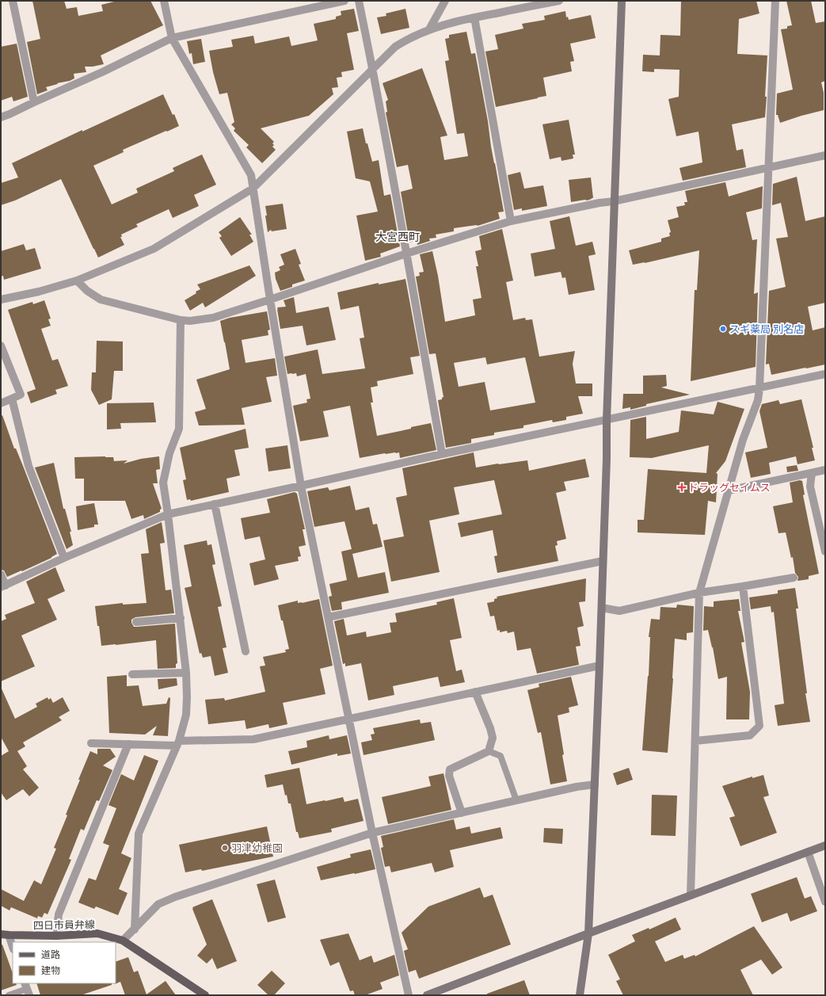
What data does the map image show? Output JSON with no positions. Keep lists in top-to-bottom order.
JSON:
{
  "streets": {
    "main road": ["四日市員弁線"]
  },
  "districts": ["大宮西町"],
  "places": {
    "other": ["スギ薬局 別名店", "羽津幼稚園"],
    "health": ["ドラッグセイムス"]
  },
  "legend": ["道路", "建物"]
}
